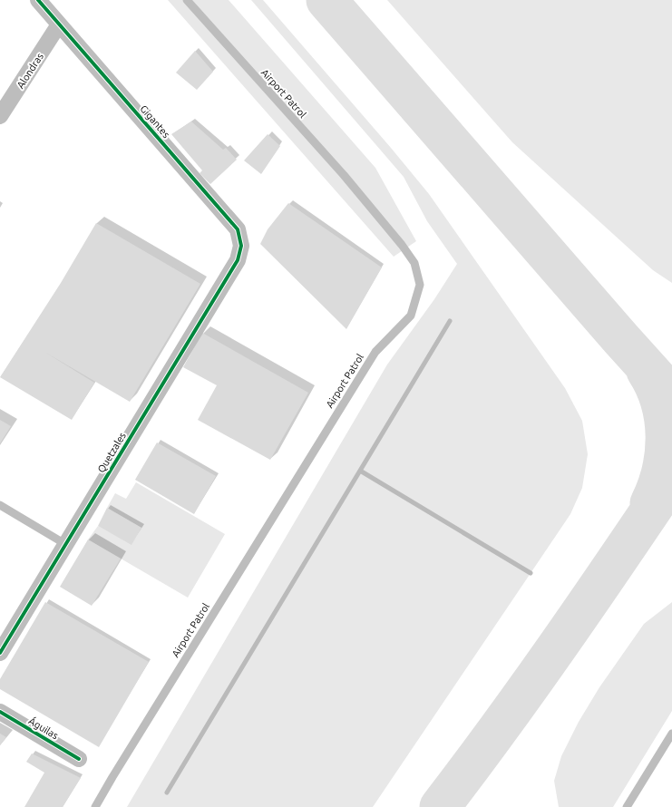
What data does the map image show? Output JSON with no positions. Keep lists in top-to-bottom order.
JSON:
{
  "streets": {
    "street": [
      "Alondras",
      "Gigantes",
      "Quetzales",
      "Águilas"
    ],
    "lane": ["Airport Patrol"]
  },
  "crossings": [
    ["Alondras", "Gigantes"],
    ["Gigantes", "Quetzales"]
  ]
}
